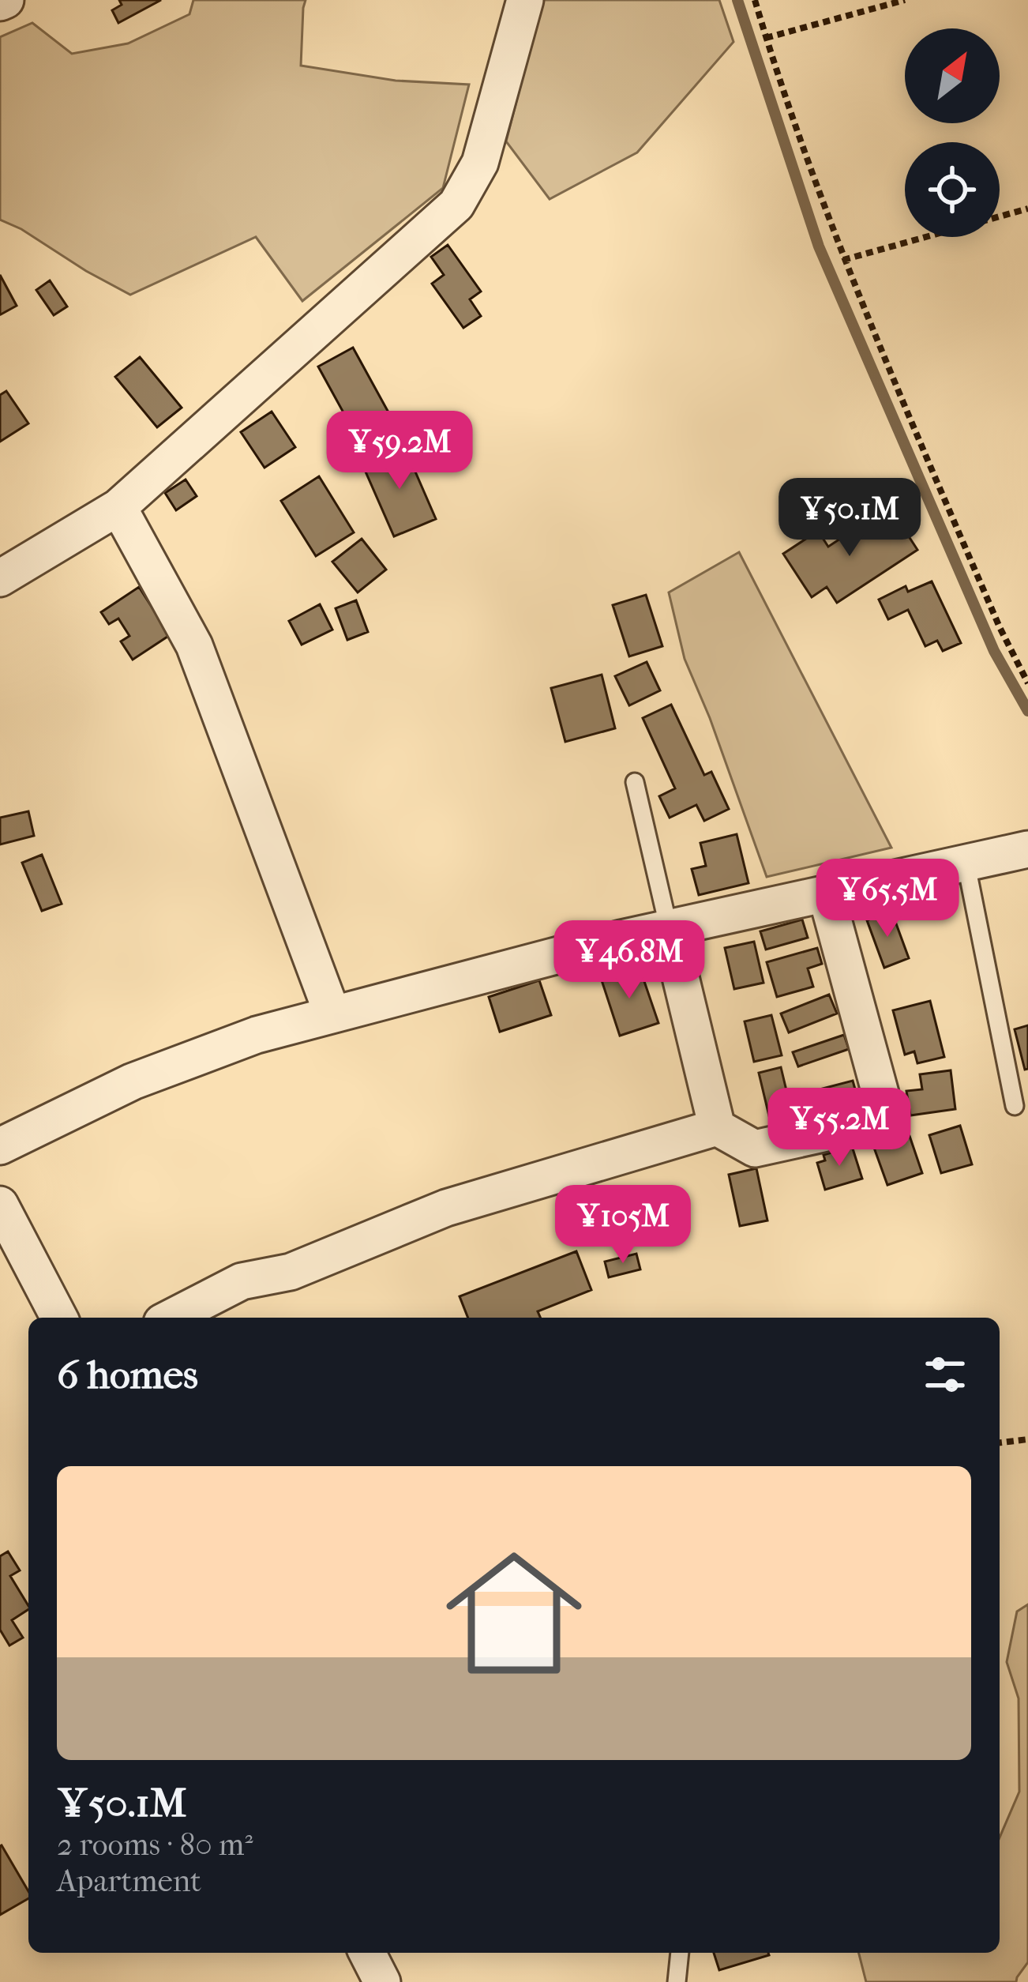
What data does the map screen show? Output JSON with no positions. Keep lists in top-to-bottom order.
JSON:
{
  "north": "top right",
  "page": {
    "price": [
      "¥59.2M",
      "¥50.1M",
      "¥65.5M",
      "¥46.8M",
      "¥55.2M",
      "¥105M"
    ],
    "heading": "6 homes",
    "list": [
      {
        "name": "¥50.1M",
        "note": "2 rooms · 80 m² · Apartment"
      }
    ]
  }
}
